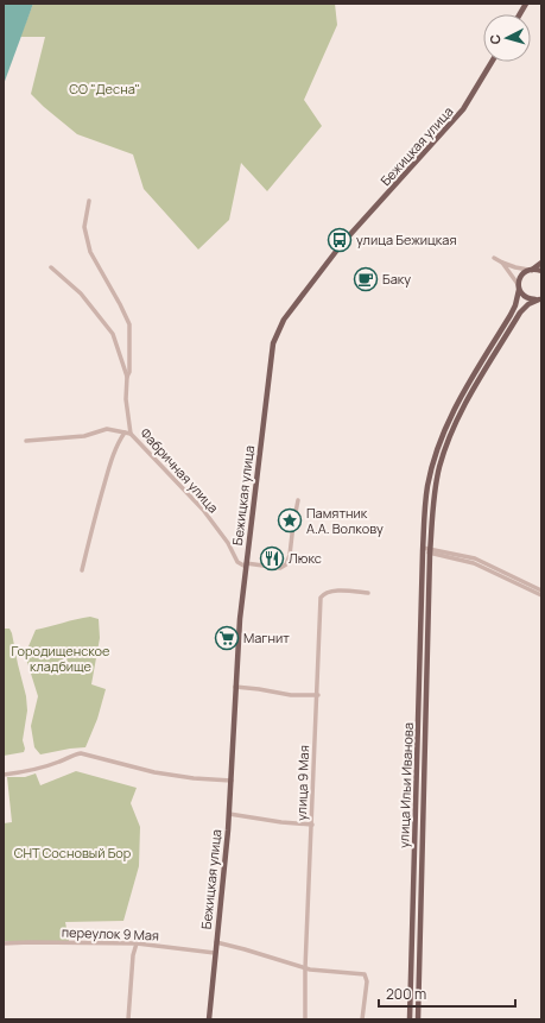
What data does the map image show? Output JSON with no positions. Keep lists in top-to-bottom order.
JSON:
{
  "streets": {
    "main road": ["Бежицкая улица", "улица Ильи Иванова"],
    "street": ["Фабричная улица", "улица 9 Мая", "переулок 9 Мая"]
  },
  "crossings": [
    ["Бежицкая улица", "Фабричная улица"],
    ["Бежицкая улица", "переулок 9 Мая"]
  ],
  "parks": ["СО \"Десна\"", "Городищенское кладбище", "СНТ Сосновый Бор"],
  "places": {
    "bus stop": ["улица Бежицкая"],
    "cafe": ["Баку"],
    "place": ["Памятник А.А. Волкову"],
    "restaurant": ["Люкс"],
    "supermarket": ["Магнит"]
  },
  "scale_bar": "200 m",
  "north": "left"
}
